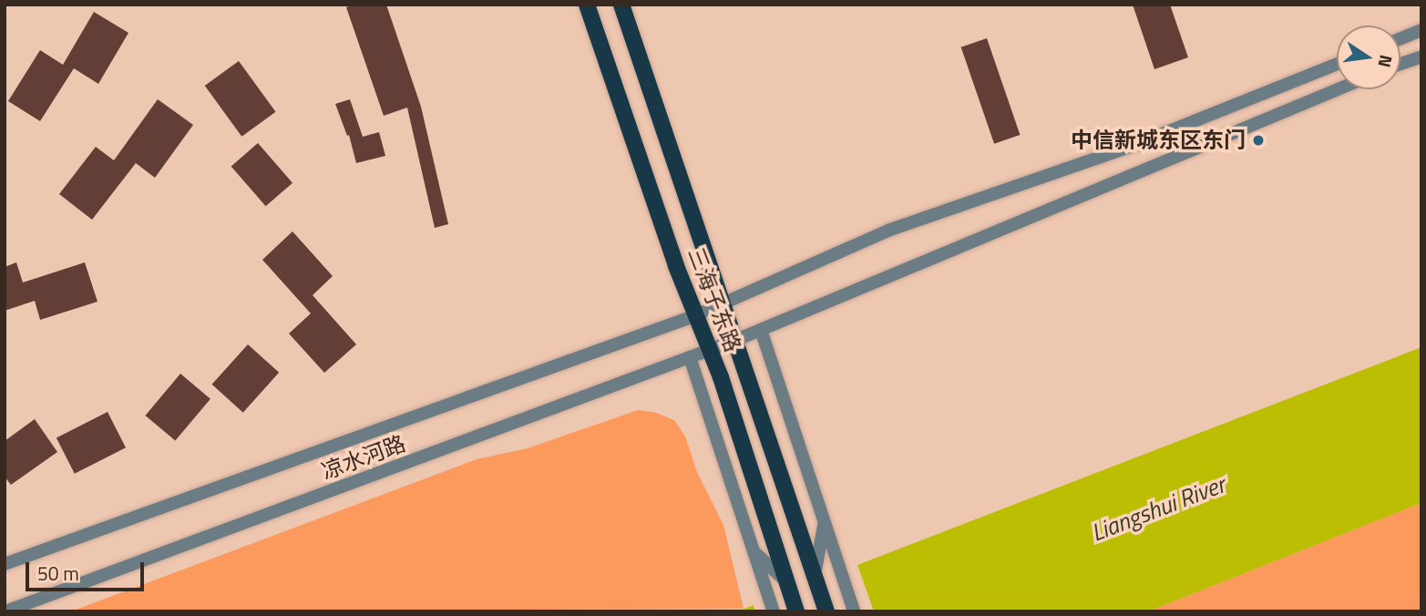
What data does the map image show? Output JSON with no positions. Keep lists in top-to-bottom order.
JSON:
{
  "streets": {
    "main road": ["三海子东路"],
    "street": ["凉水河路"]
  },
  "crossings": [
    ["三海子东路", "凉水河路"]
  ],
  "water": ["Liangshui River"],
  "places": ["中信新城东区东门"],
  "scale_bar": "50 m",
  "north": "right"
}
